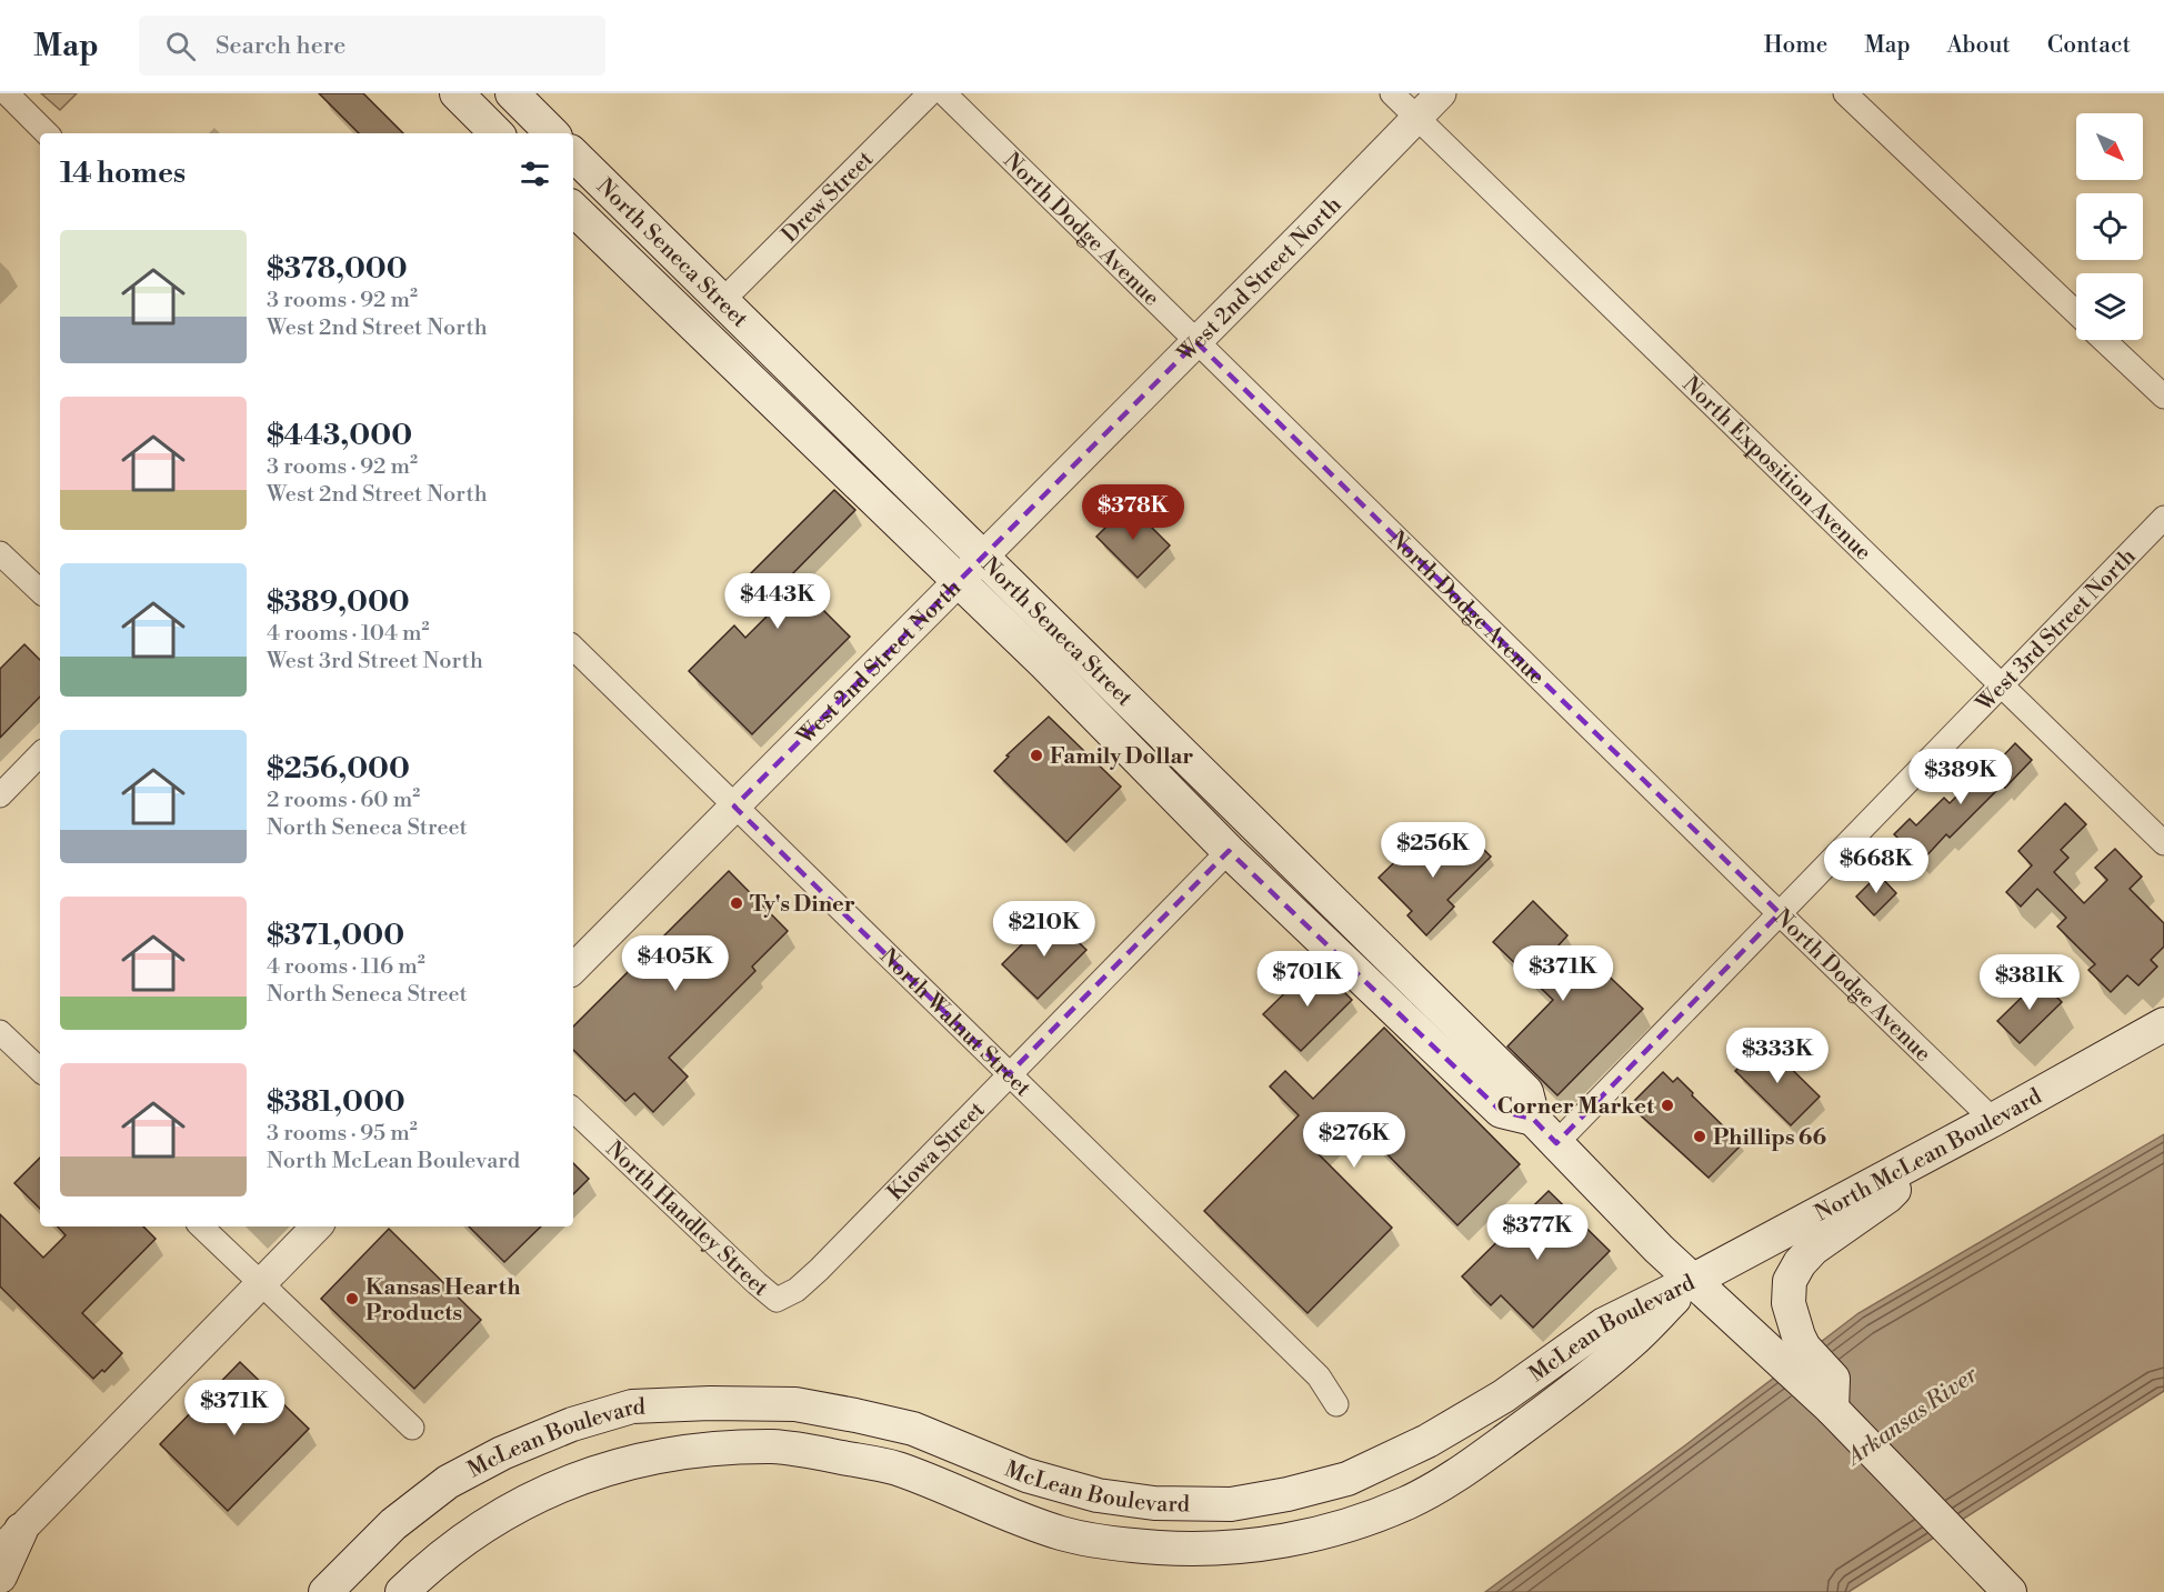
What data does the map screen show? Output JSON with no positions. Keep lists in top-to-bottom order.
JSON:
{
  "streets": {
    "main road": ["North Seneca Street", "North McLean Boulevard", "McLean Boulevard"],
    "street": [
      "Drew Street",
      "North Dodge Avenue",
      "West 2nd Street North",
      "North Exposition Avenue",
      "West 3rd Street North",
      "North Walnut Street",
      "Kiowa Street",
      "North Handley Street"
    ]
  },
  "crossings": [
    ["Drew Street", "North Seneca Street"],
    ["North Dodge Avenue", "West 2nd Street North"],
    ["North Dodge Avenue", "West 3rd Street North"],
    ["North Dodge Avenue", "North McLean Boulevard"],
    ["North Seneca Street", "West 2nd Street North"],
    ["North Seneca Street", "West 3rd Street North"],
    ["North Seneca Street", "Kiowa Street"],
    ["North Seneca Street", "North McLean Boulevard"],
    ["North Seneca Street", "McLean Boulevard"],
    ["West 2nd Street North", "North Exposition Avenue"],
    ["West 2nd Street North", "North Walnut Street"],
    ["North Exposition Avenue", "West 3rd Street North"],
    ["North Walnut Street", "Kiowa Street"],
    ["Kiowa Street", "North Handley Street"],
    ["North McLean Boulevard", "McLean Boulevard"]
  ],
  "water": ["Arkansas River"],
  "places": [
    "Family Dollar",
    "Ty's Diner",
    "Corner Market",
    "Phillips 66",
    "Kansas Hearth Products"
  ],
  "north": "bottom right",
  "page": {
    "header": "Map",
    "search": "Search here",
    "nav": [
      "Home",
      "Map",
      "About",
      "Contact"
    ],
    "heading": "14 homes",
    "list": [
      {
        "name": "$378,000",
        "note": "3 rooms · 92 m² · West 2nd Street North"
      },
      {
        "name": "$443,000",
        "note": "3 rooms · 92 m² · West 2nd Street North"
      },
      {
        "name": "$389,000",
        "note": "4 rooms · 104 m² · West 3rd Street North"
      },
      {
        "name": "$256,000",
        "note": "2 rooms · 60 m² · North Seneca Street"
      },
      {
        "name": "$371,000",
        "note": "4 rooms · 116 m² · North Seneca Street"
      },
      {
        "name": "$381,000",
        "note": "3 rooms · 95 m² · North McLean Boulevard"
      }
    ],
    "price": [
      "$378K",
      "$443K",
      "$389K",
      "$256K",
      "$668K",
      "$210K",
      "$405K",
      "$371K",
      "$701K",
      "$381K",
      "$333K",
      "$276K",
      "$377K",
      "$371K"
    ]
  }
}
